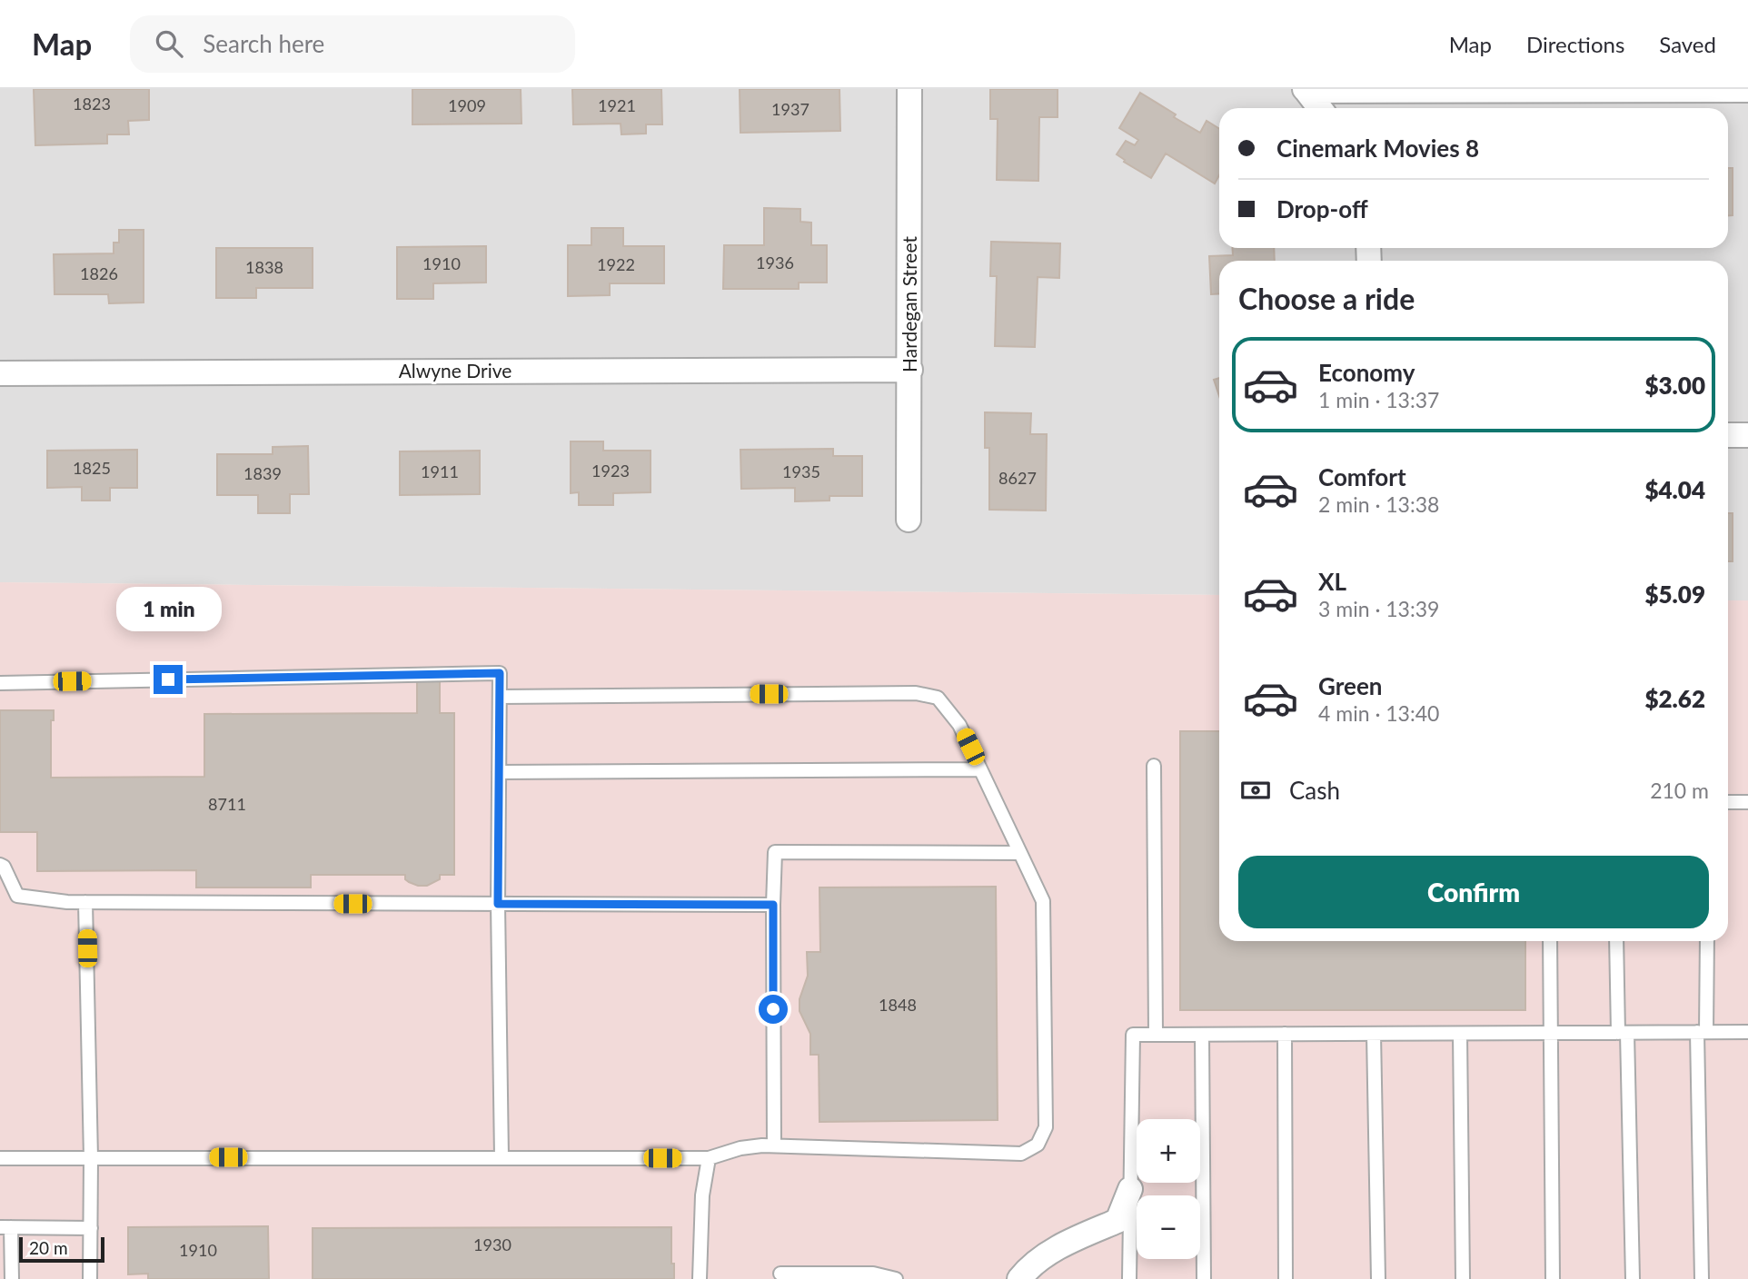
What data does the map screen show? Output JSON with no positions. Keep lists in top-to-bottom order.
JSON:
{
  "streets": {
    "street": ["Hardegan Street", "Alwyne Drive"]
  },
  "crossings": [
    ["Hardegan Street", "Alwyne Drive"]
  ],
  "house_numbers": [
    "1823",
    "1909",
    "1921",
    "1937",
    "1936",
    "1910",
    "1922",
    "1838",
    "1826",
    "1825",
    "1923",
    "1911",
    "1935",
    "1839",
    "8627",
    "8711",
    "1848",
    "1930",
    "1910"
  ],
  "scale_bar": "20 m",
  "page": {
    "header": "Map",
    "search": "Search here",
    "nav": ["Map", "Directions", "Saved"],
    "banner": ["Cinemark Movies 8", "Drop-off"],
    "heading": "Choose a ride",
    "list": [
      {
        "name": "Economy",
        "note": "1 min · 13:37",
        "value": "$3.00"
      },
      {
        "name": "Comfort",
        "note": "2 min · 13:38",
        "value": "$4.04"
      },
      {
        "name": "XL",
        "note": "3 min · 13:39",
        "value": "$5.09"
      },
      {
        "name": "Green",
        "note": "4 min · 13:40",
        "value": "$2.62"
      }
    ],
    "bubble": "1 min",
    "pay": ["Cash", "210 m"],
    "buttons": "Confirm",
    "map_buttons": ["+", "−"],
    "scale": "20 m"
  }
}
